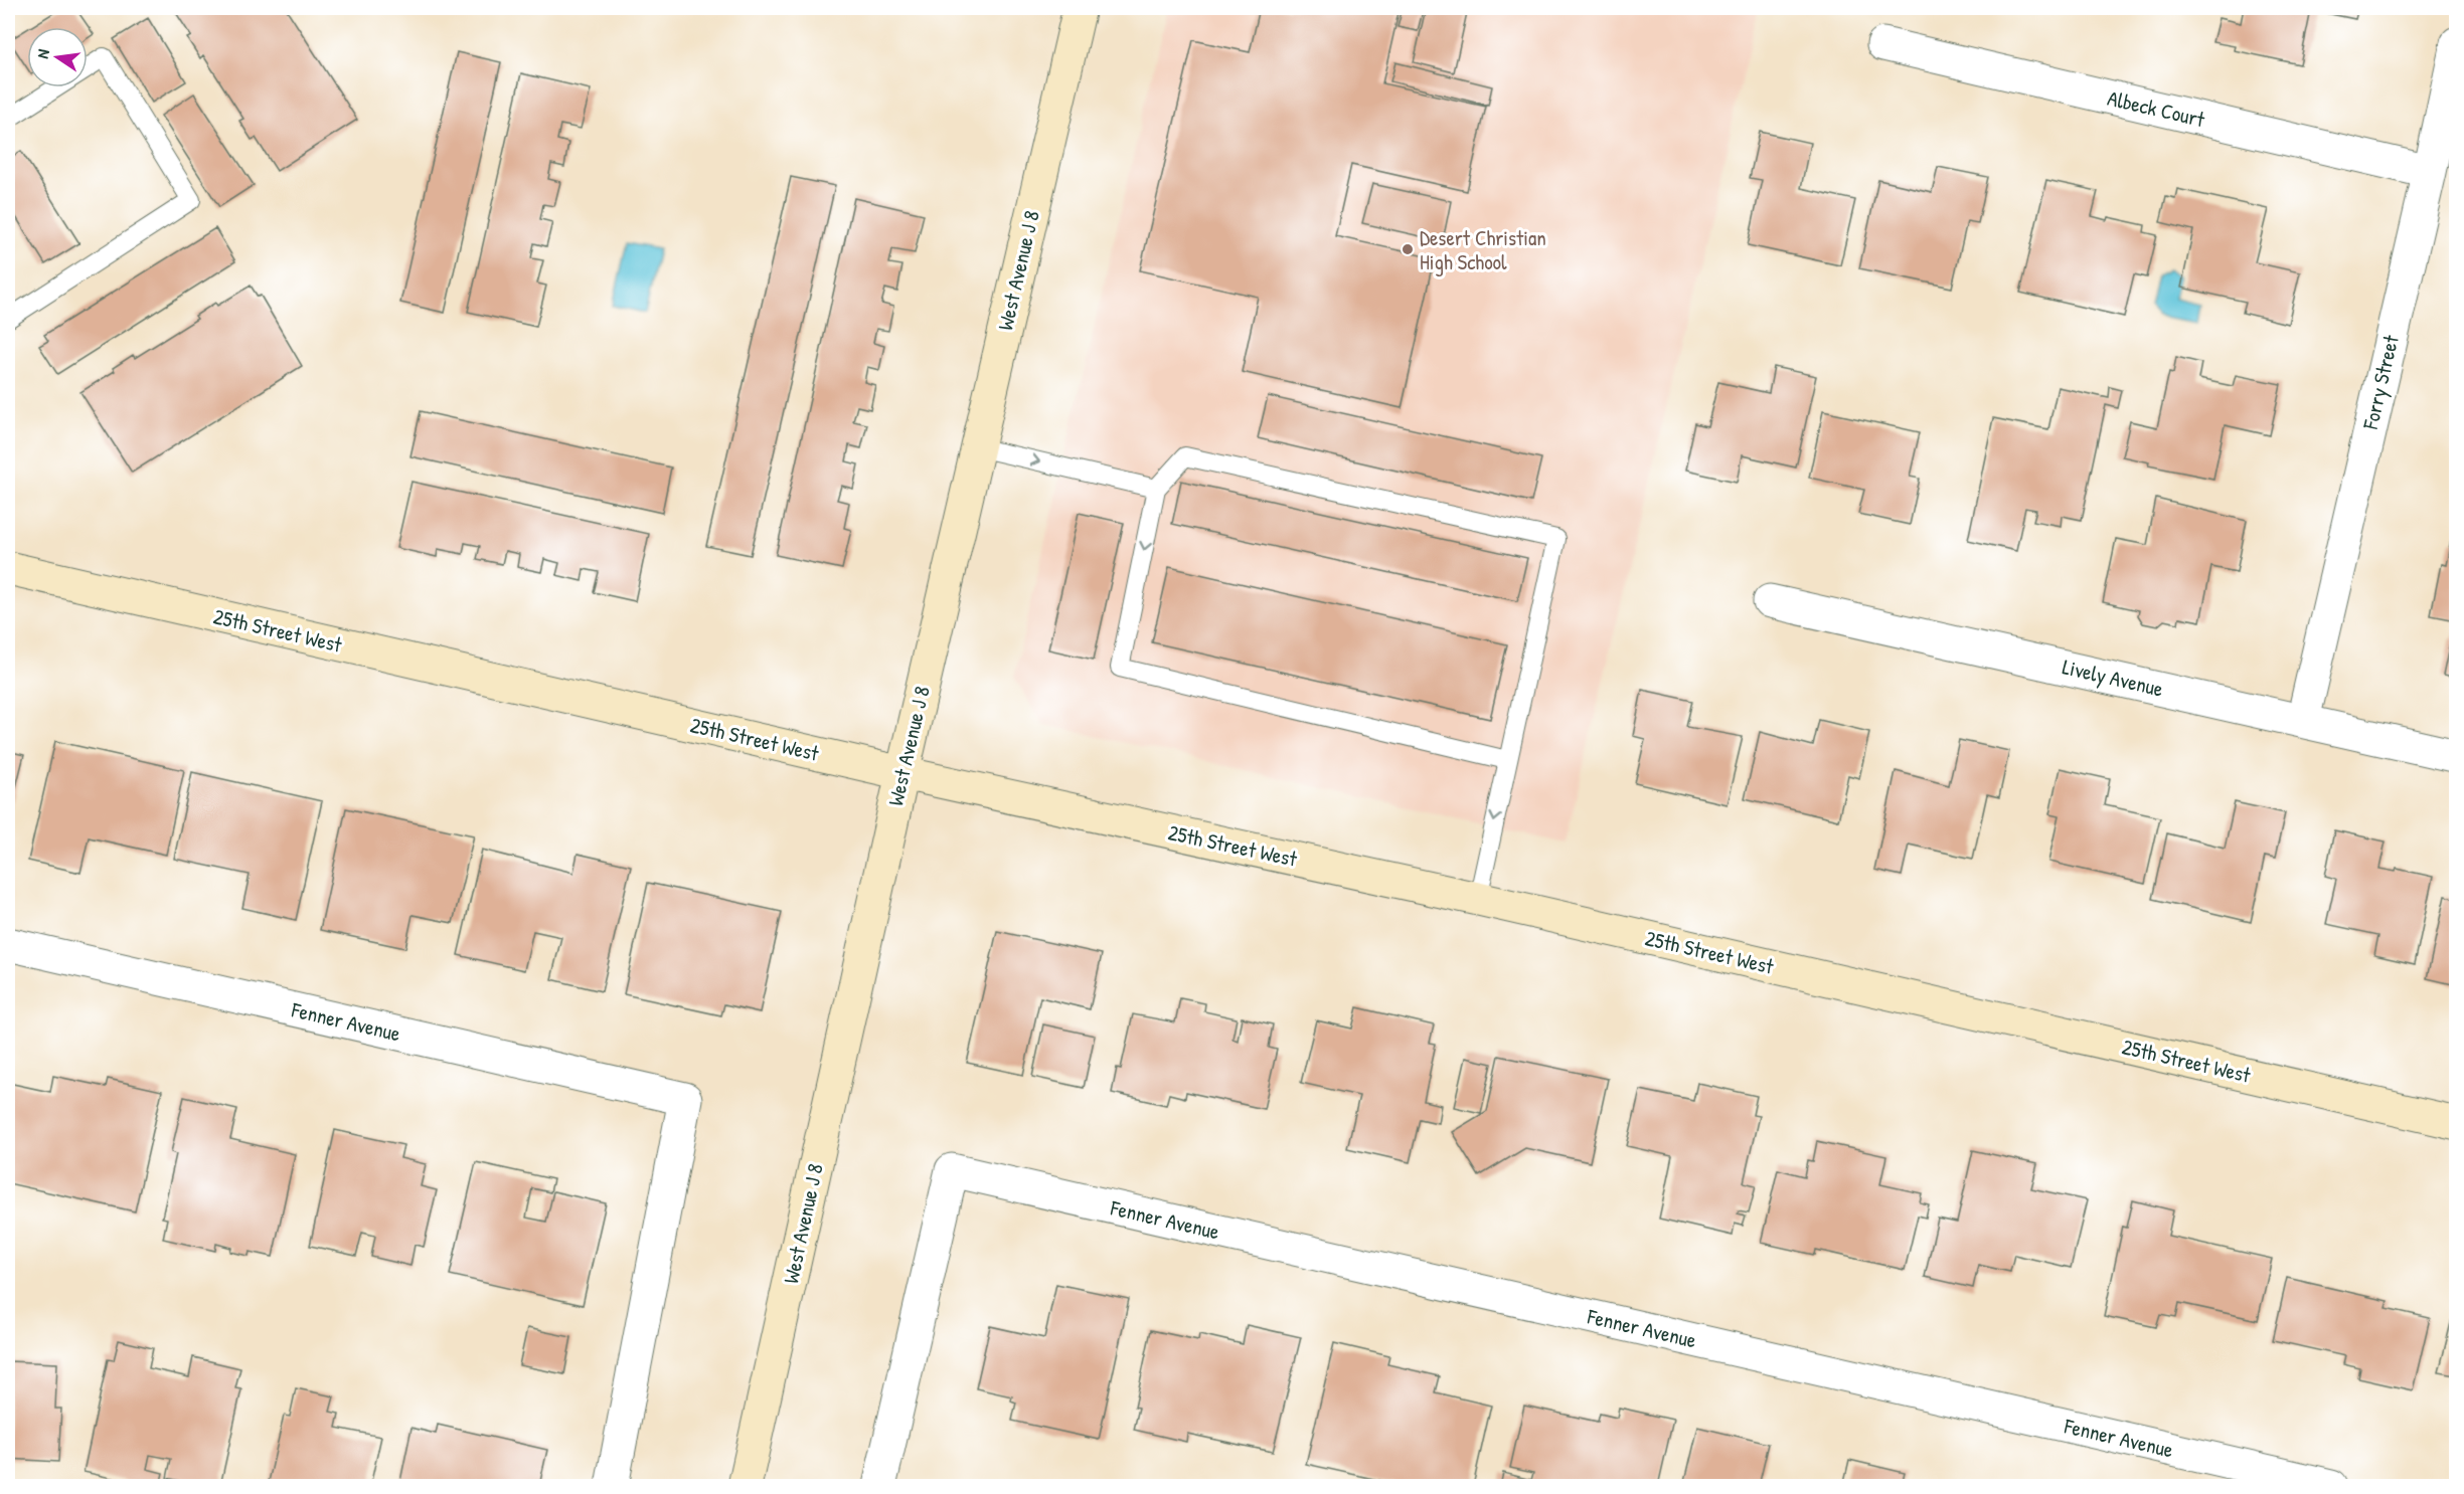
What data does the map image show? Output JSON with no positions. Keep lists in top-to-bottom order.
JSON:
{
  "streets": {
    "street": [
      "Albeck Court",
      "West Avenue J 8",
      "Forry Street",
      "25th Street West",
      "Lively Avenue",
      "Fenner Avenue"
    ]
  },
  "crossings": [
    ["Albeck Court", "Forry Street"],
    ["West Avenue J 8", "25th Street West"],
    ["Forry Street", "Lively Avenue"]
  ],
  "places": ["Desert Christian High School"],
  "north": "left"
}
